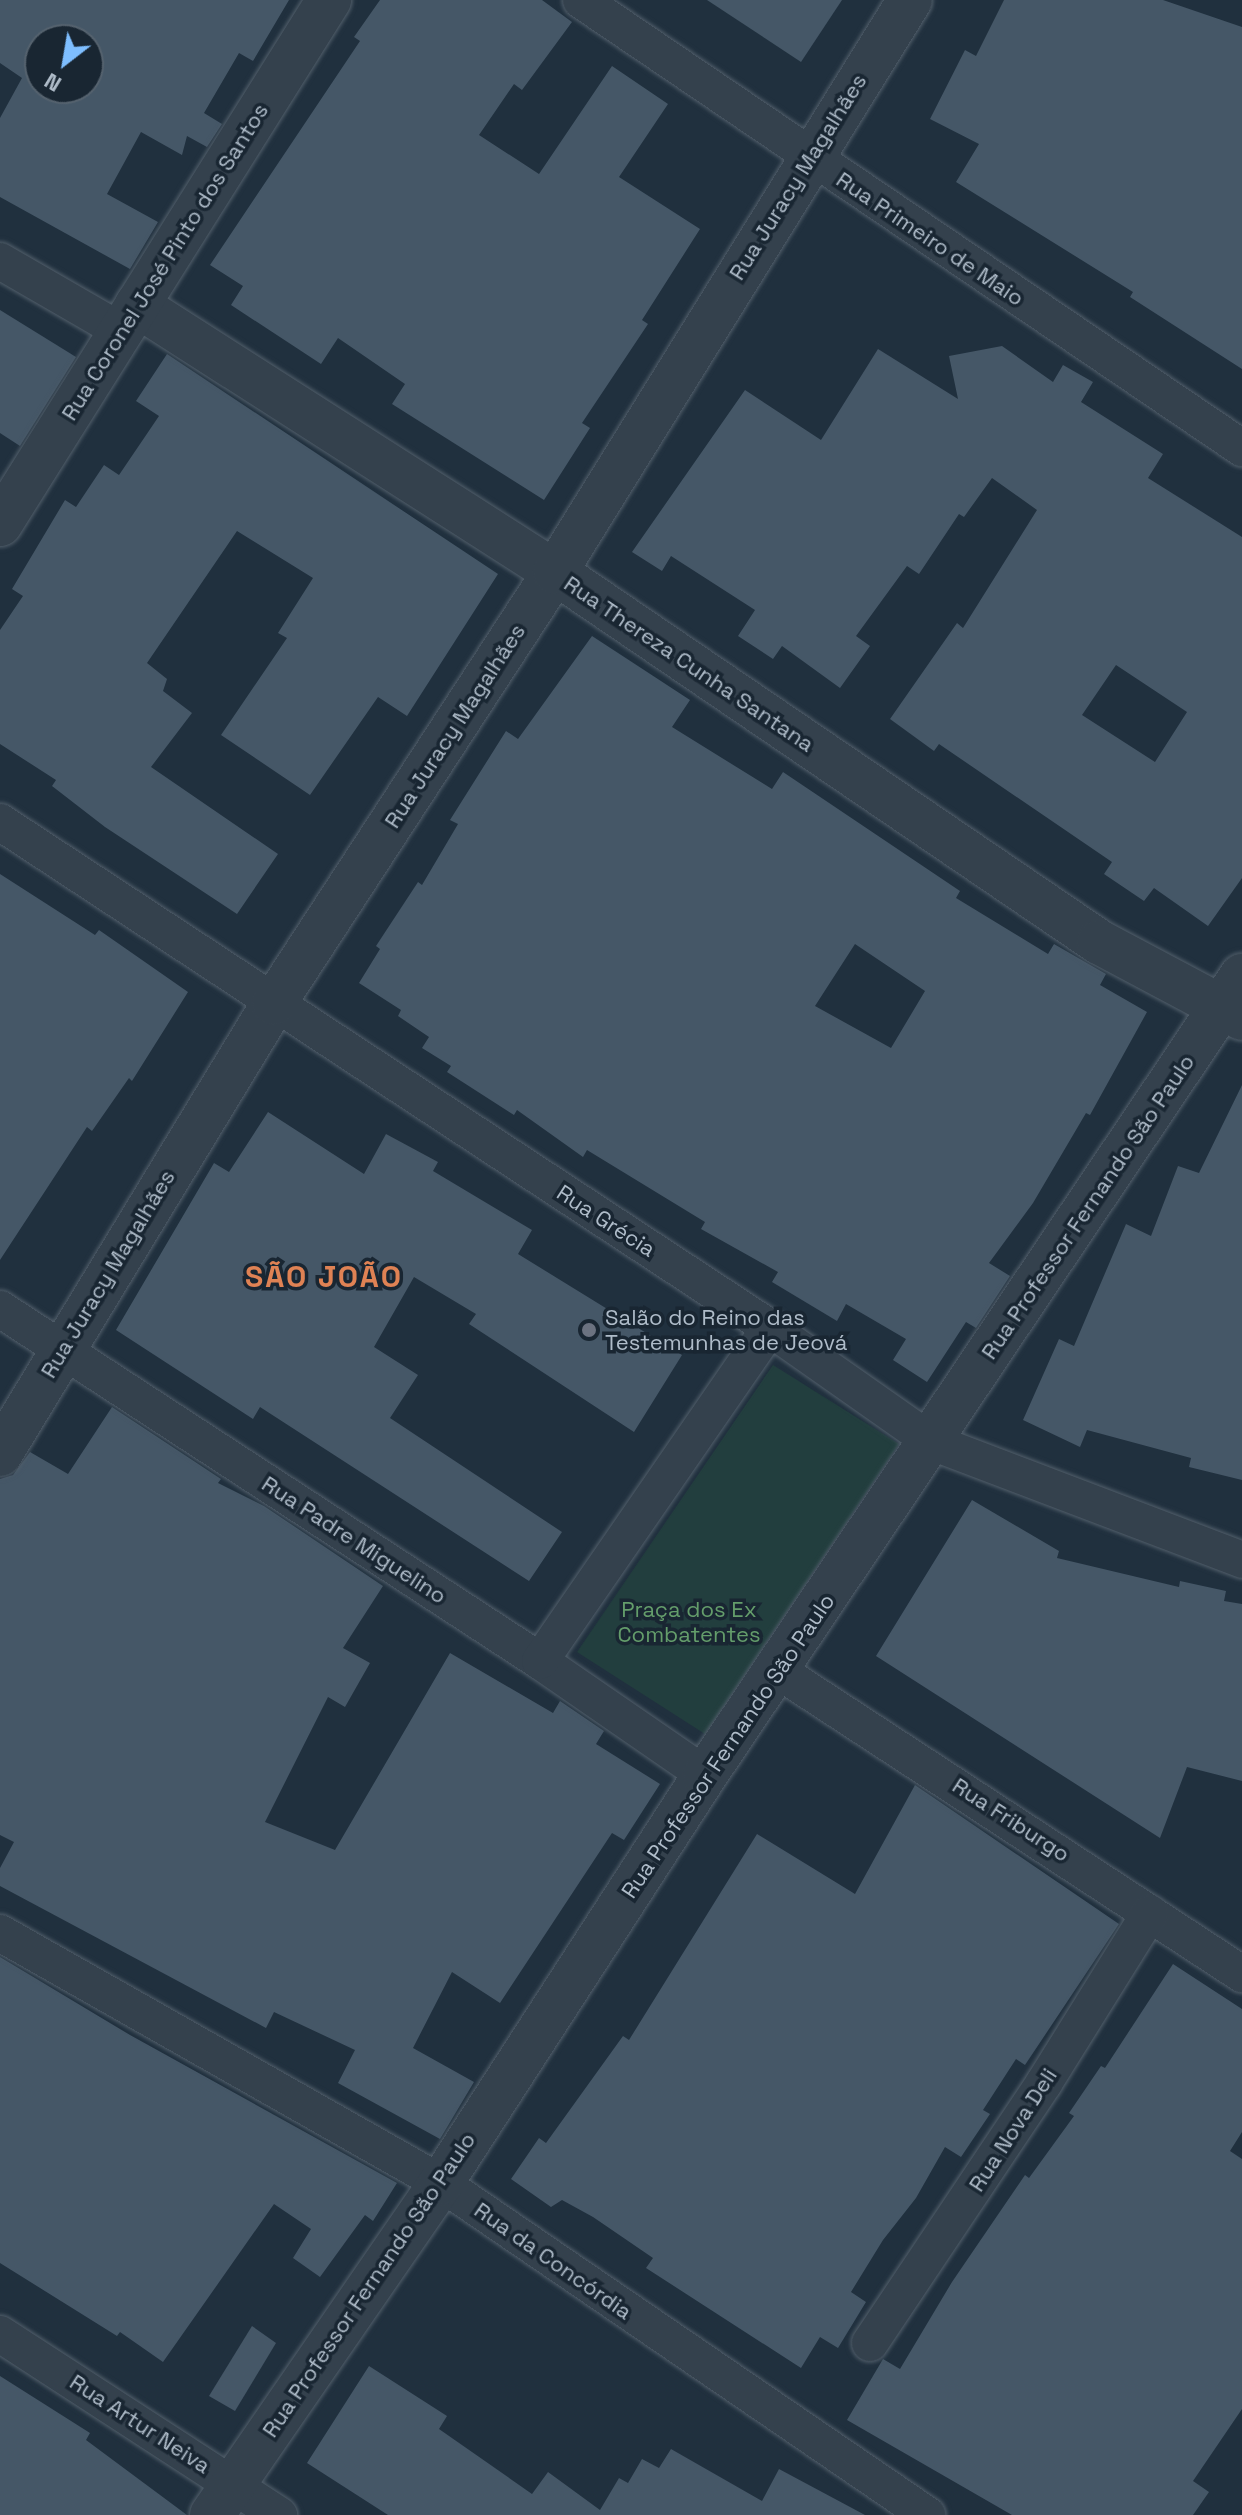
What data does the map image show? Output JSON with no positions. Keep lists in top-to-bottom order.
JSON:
{
  "streets": {
    "street": [
      "Rua Juracy Magalhães",
      "Rua Primeiro de Maio",
      "Rua Coronel José Pinto dos Santos",
      "Rua Thereza Cunha Santana",
      "Rua Professor Fernando São Paulo",
      "Rua Grécia",
      "Rua Padre Miguelino",
      "Rua Friburgo",
      "Rua Nova Deli",
      "Rua da Concórdia",
      "Rua Artur Neiva"
    ]
  },
  "crossings": [
    ["Rua Juracy Magalhães", "Rua Primeiro de Maio"],
    ["Rua Juracy Magalhães", "Rua Thereza Cunha Santana"],
    ["Rua Juracy Magalhães", "Rua Grécia"],
    ["Rua Juracy Magalhães", "Rua Padre Miguelino"],
    ["Rua Coronel José Pinto dos Santos", "Rua Thereza Cunha Santana"],
    ["Rua Thereza Cunha Santana", "Rua Professor Fernando São Paulo"],
    ["Rua Professor Fernando São Paulo", "Rua Grécia"],
    ["Rua Professor Fernando São Paulo", "Rua Padre Miguelino"],
    ["Rua Professor Fernando São Paulo", "Rua Friburgo"],
    ["Rua Professor Fernando São Paulo", "Rua da Concórdia"],
    ["Rua Professor Fernando São Paulo", "Rua Artur Neiva"],
    ["Rua Friburgo", "Rua Nova Deli"]
  ],
  "districts": ["SÃO JOÃO"],
  "parks": ["Praça dos Ex Combatentes"],
  "places": ["Salão do Reino das Testemunhas de Jeová"],
  "north": "bottom left"
}
